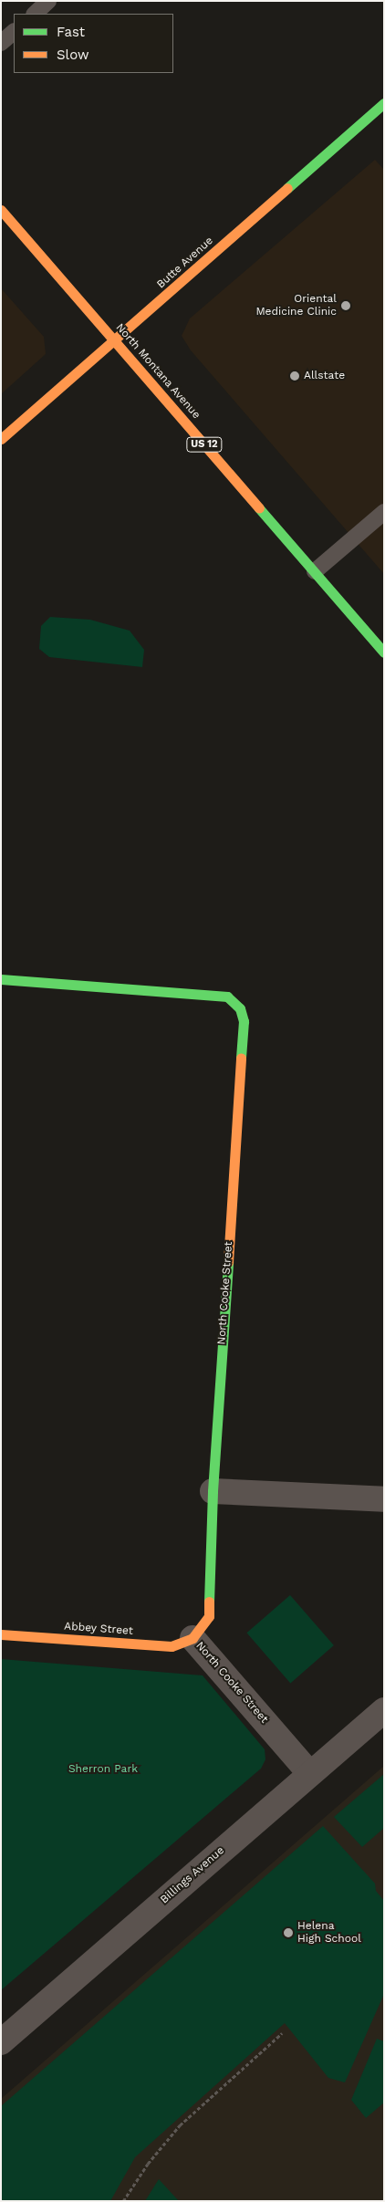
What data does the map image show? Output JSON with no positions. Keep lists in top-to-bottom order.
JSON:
{
  "streets": {
    "main road": [
      "Butte Avenue",
      "North Montana Avenue",
      "US 12",
      "North Cooke Street",
      "Abbey Street"
    ],
    "street": ["Billings Avenue"]
  },
  "crossings": [
    ["Butte Avenue", "North Montana Avenue"],
    ["North Cooke Street", "Abbey Street"],
    ["North Cooke Street", "Billings Avenue"]
  ],
  "parks": ["Sherron Park"],
  "places": ["Oriental Medicine Clinic", "Allstate", "Helena High School"],
  "legend": ["Fast", "Slow"]
}
